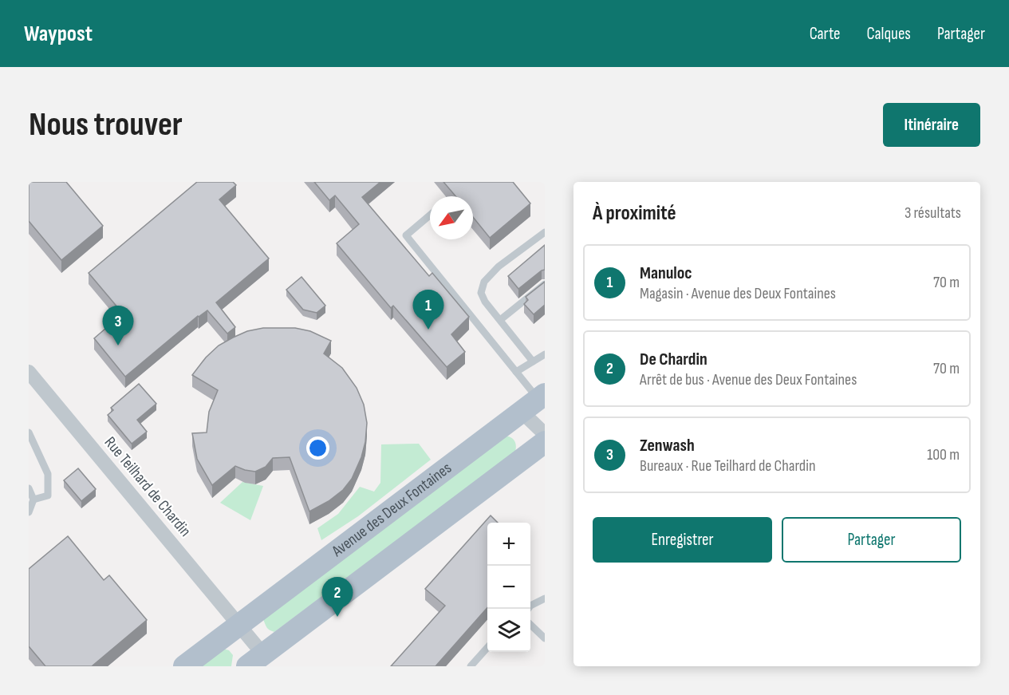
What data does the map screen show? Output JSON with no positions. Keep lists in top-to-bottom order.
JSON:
{
  "streets": {
    "main road": ["Avenue des Deux Fontaines"],
    "street": ["Rue Teilhard de Chardin"]
  },
  "crossings": [
    ["Rue Teilhard de Chardin", "Avenue des Deux Fontaines"]
  ],
  "north": "bottom left",
  "page": {
    "header": "Waypost",
    "nav": ["Carte", "Calques", "Partager"],
    "buttons": [
      "Itinéraire",
      ["Enregistrer", "Partager"]
    ],
    "title": "Nous trouver",
    "heading": ["À proximité", "3 résultats"],
    "list": [
      {
        "mark": "1",
        "name": "Manuloc",
        "note": "Magasin · Avenue des Deux Fontaines",
        "value": "70 m"
      },
      {
        "mark": "2",
        "name": "De Chardin",
        "note": "Arrêt de bus · Avenue des Deux Fontaines",
        "value": "70 m"
      },
      {
        "mark": "3",
        "name": "Zenwash",
        "note": "Bureaux · Rue Teilhard de Chardin",
        "value": "100 m"
      }
    ],
    "pins": ["1", "3", "2"],
    "map_buttons": ["+", "−"]
  }
}
